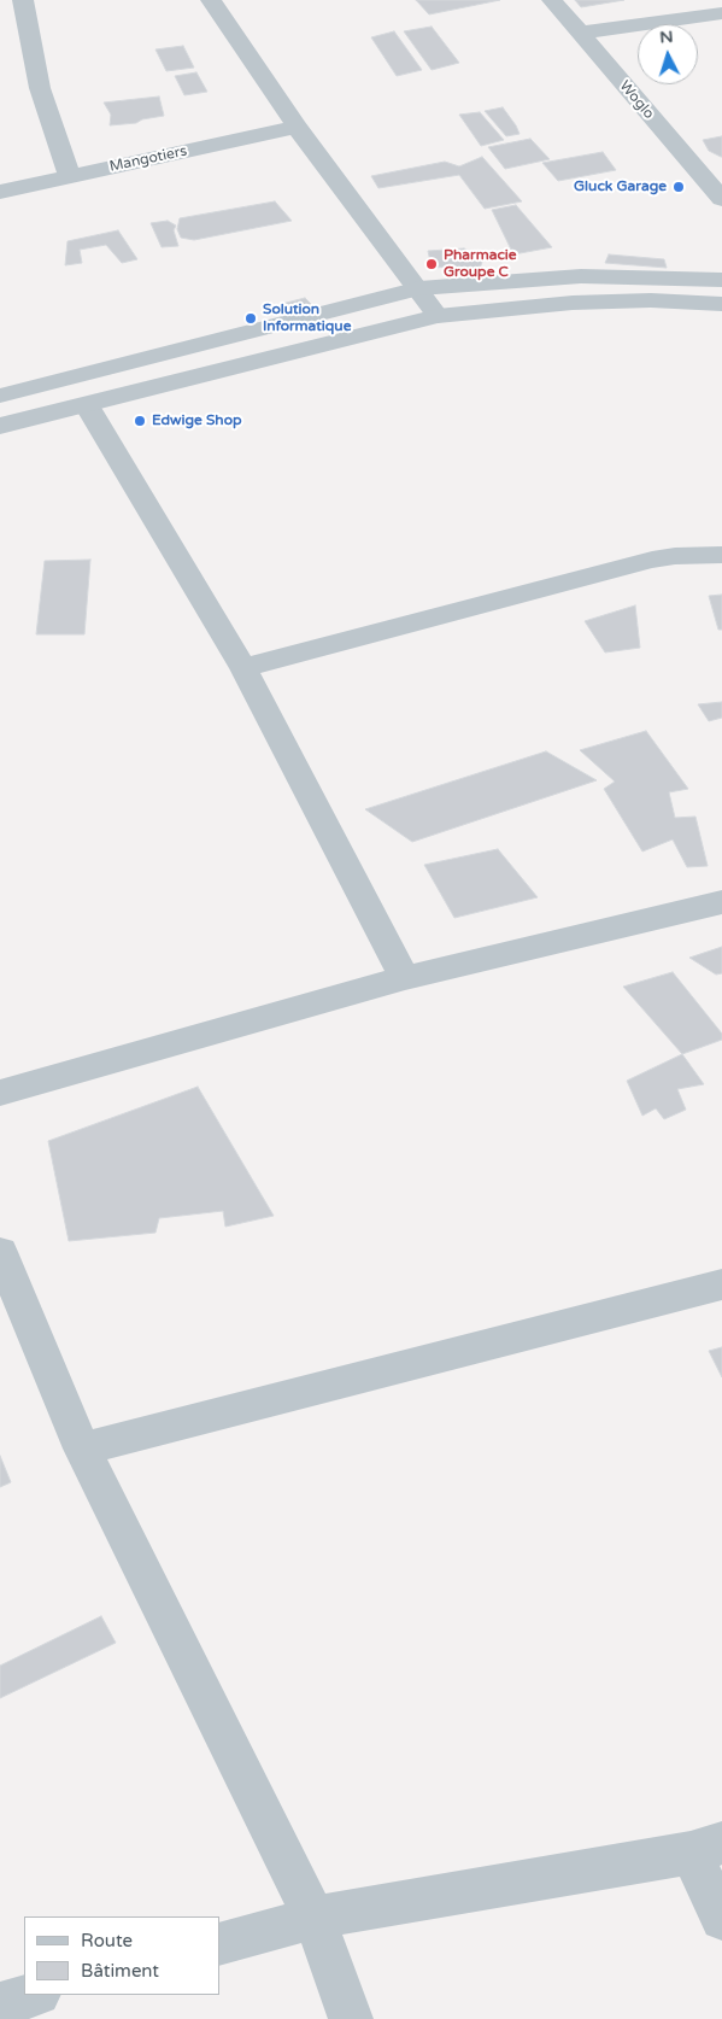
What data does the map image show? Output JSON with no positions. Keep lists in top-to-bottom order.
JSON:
{
  "streets": {
    "street": ["Woglo", "Mangotiers"]
  },
  "places": [
    "Gluck Garage",
    "Pharmacie Groupe C",
    "Solution Informatique",
    "Edwige Shop"
  ],
  "legend": ["Route", "Bâtiment"],
  "north": "top"
}
